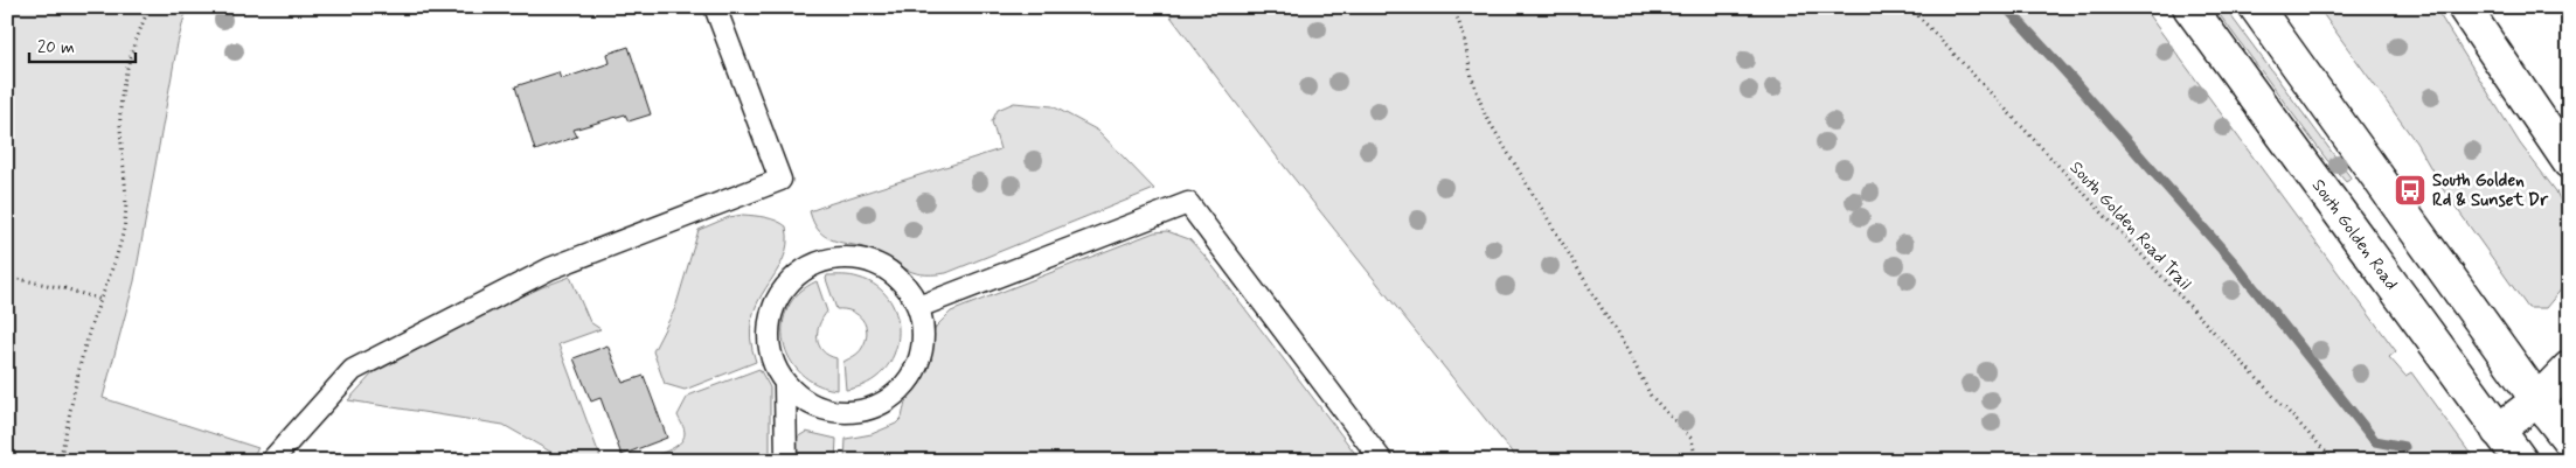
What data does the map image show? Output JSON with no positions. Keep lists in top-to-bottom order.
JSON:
{
  "streets": {
    "main road": ["South Golden Road"],
    "path": ["South Golden Road Trail"]
  },
  "places": {
    "bus stop": ["South Golden Rd & Sunset Dr"]
  },
  "scale_bar": "20 m"
}
